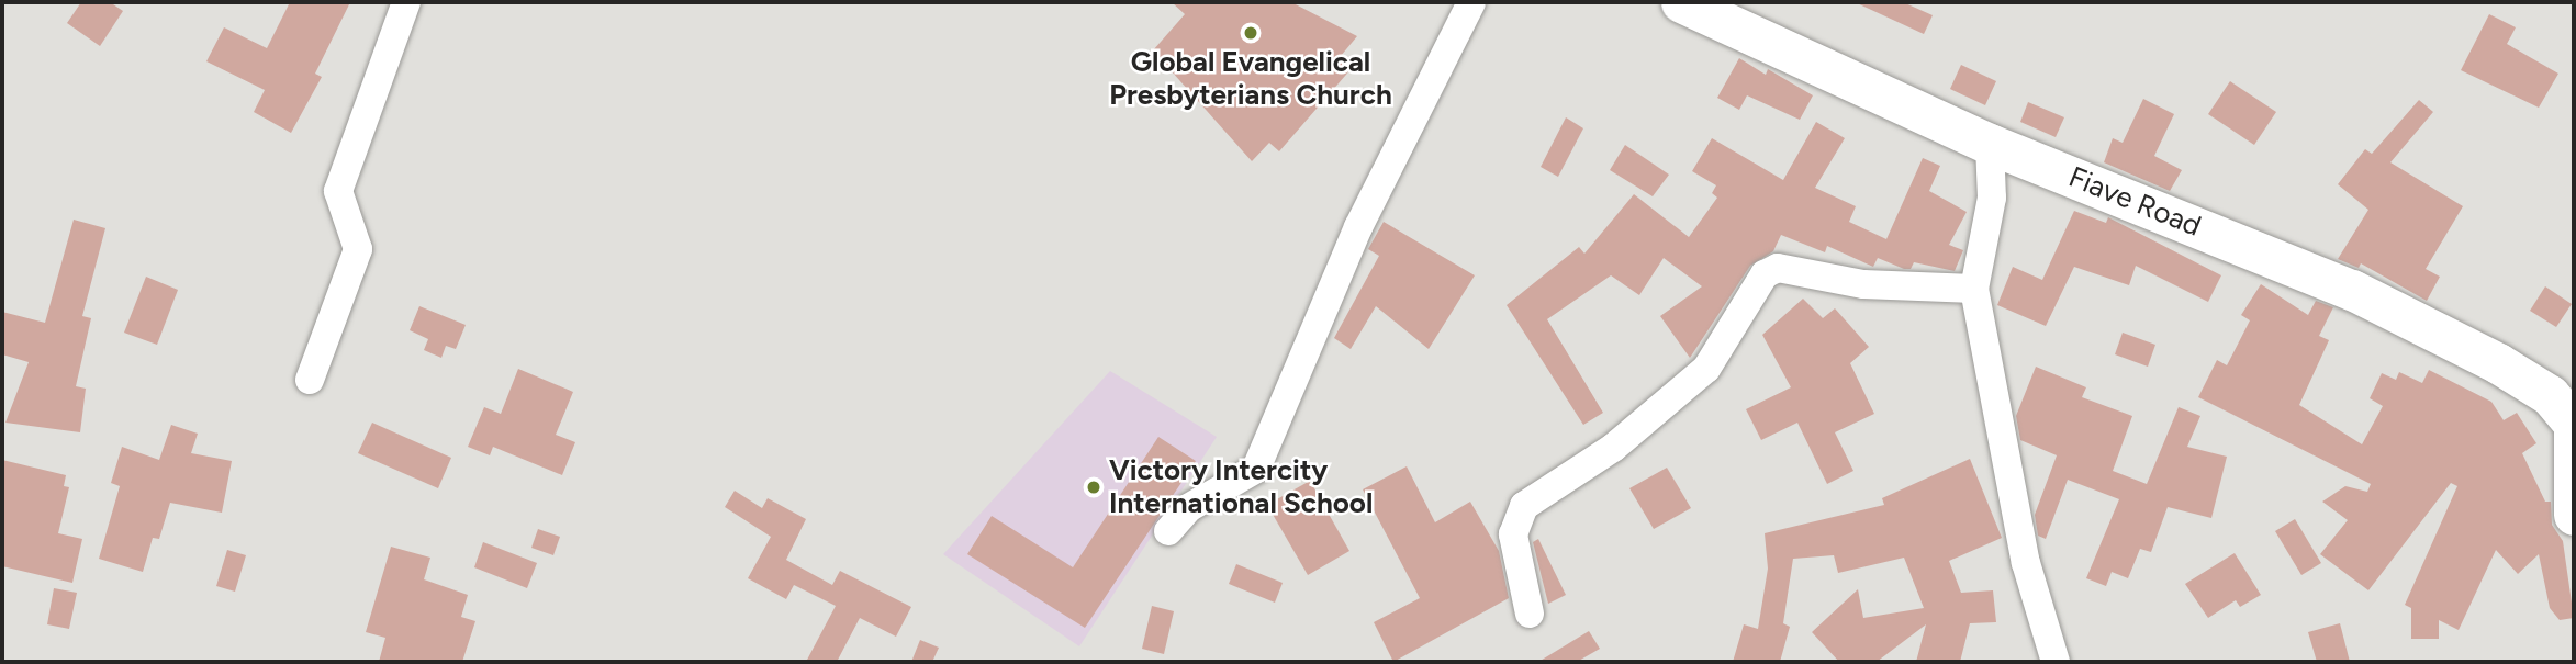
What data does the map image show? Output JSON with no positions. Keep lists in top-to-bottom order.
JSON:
{
  "streets": {
    "street": ["Fiave Road"]
  },
  "places": ["Global Evangelical Presbyterians Church", "Victory Intercity International School"]
}
